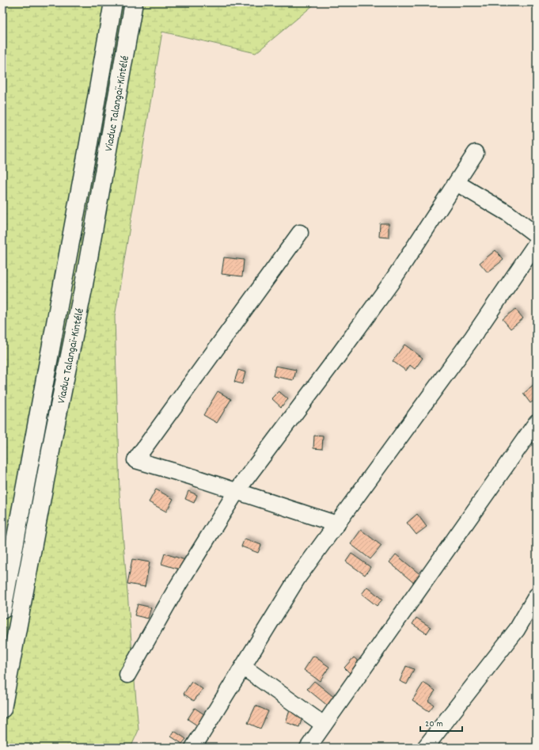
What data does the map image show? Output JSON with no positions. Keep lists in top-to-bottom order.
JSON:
{
  "streets": {
    "highway": ["Viaduc Talangaï-Kintélé"]
  },
  "scale_bar": "20 m"
}
